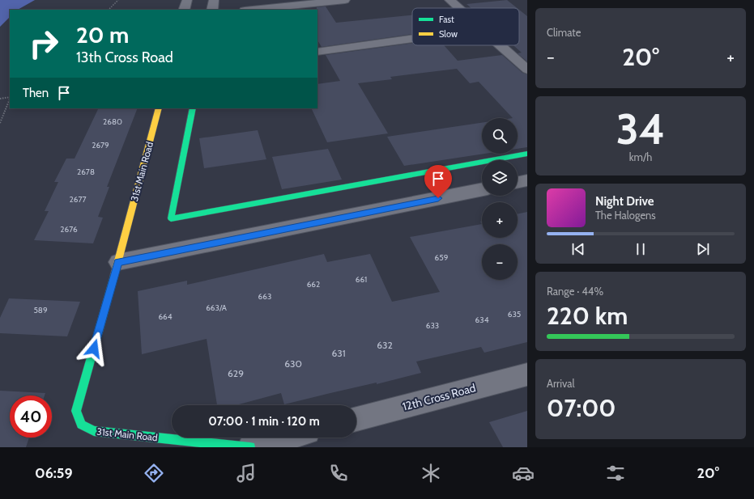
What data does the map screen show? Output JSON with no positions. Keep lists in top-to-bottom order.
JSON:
{
  "streets": {
    "street": ["31st Main Road", "12th Cross Road"]
  },
  "house_numbers": [
    "2680",
    "2679",
    "2678",
    "2677",
    "2676",
    "659",
    "661",
    "662",
    "663",
    "663/A",
    "589",
    "635",
    "664",
    "634",
    "633",
    "632",
    "631",
    "630",
    "629"
  ],
  "legend": ["Fast", "Slow"],
  "page": {
    "tile": [
      "Climate",
      ["34", "km/h"],
      ["Range · 44%", "220 km"],
      ["Arrival", "07:00"]
    ],
    "turn": ["20 m", "13th Cross Road"],
    "heat": ["−", "20°", "+"],
    "then": "Then",
    "map_buttons": ["+", "−"],
    "song": ["Night Drive", "The Halogens"],
    "limit": "40",
    "trip": "07:00 · 1 min · 120 m",
    "tabs": ["06:59", "20°"]
  }
}
